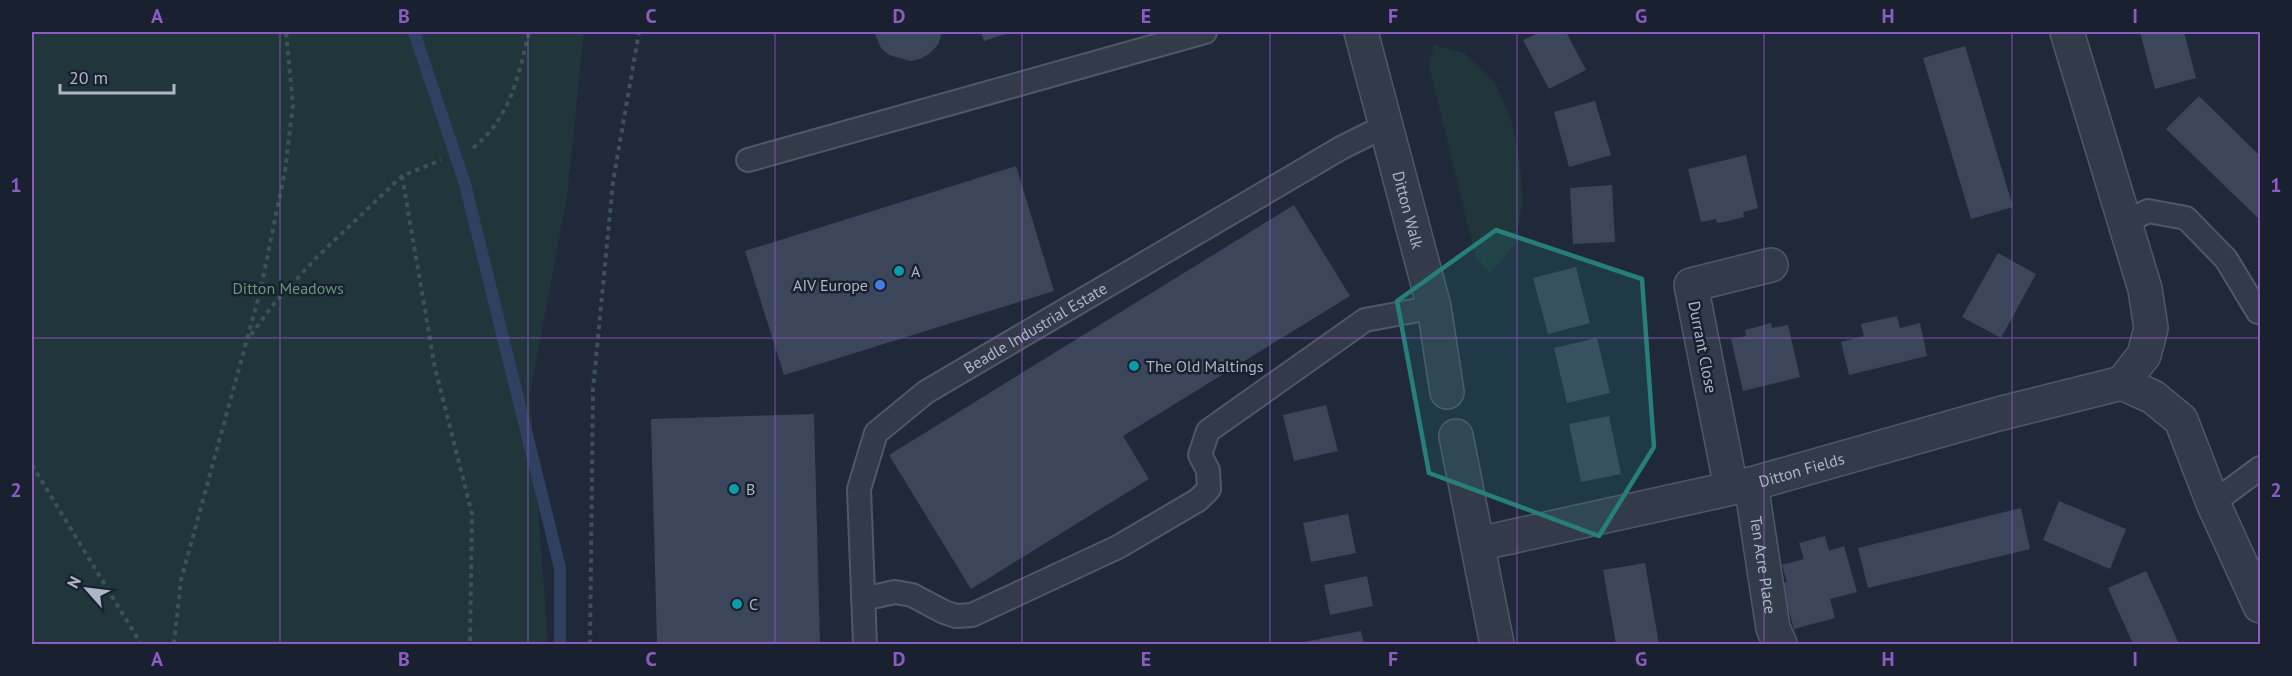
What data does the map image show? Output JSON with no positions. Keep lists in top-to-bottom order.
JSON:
{
  "streets": {
    "street": [
      "Ditton Walk",
      "Durrant Close",
      "Ditton Fields",
      "Ten Acre Place"
    ],
    "lane": ["Beadle Industrial Estate"]
  },
  "crossings": [
    ["Ditton Walk", "Beadle Industrial Estate"],
    ["Durrant Close", "Ditton Fields"],
    ["Durrant Close", "Ten Acre Place"],
    ["Ditton Fields", "Ten Acre Place"]
  ],
  "parks": ["Ditton Meadows"],
  "places": [
    "A",
    "AIV Europe",
    "The Old Maltings",
    "B",
    "C"
  ],
  "scale_bar": "20 m",
  "north": "top left",
  "grid": {
    "columns": [
      "A",
      "B",
      "C",
      "D",
      "E",
      "F",
      "G",
      "H",
      "I"
    ],
    "rows": ["1", "2"]
  }
}
